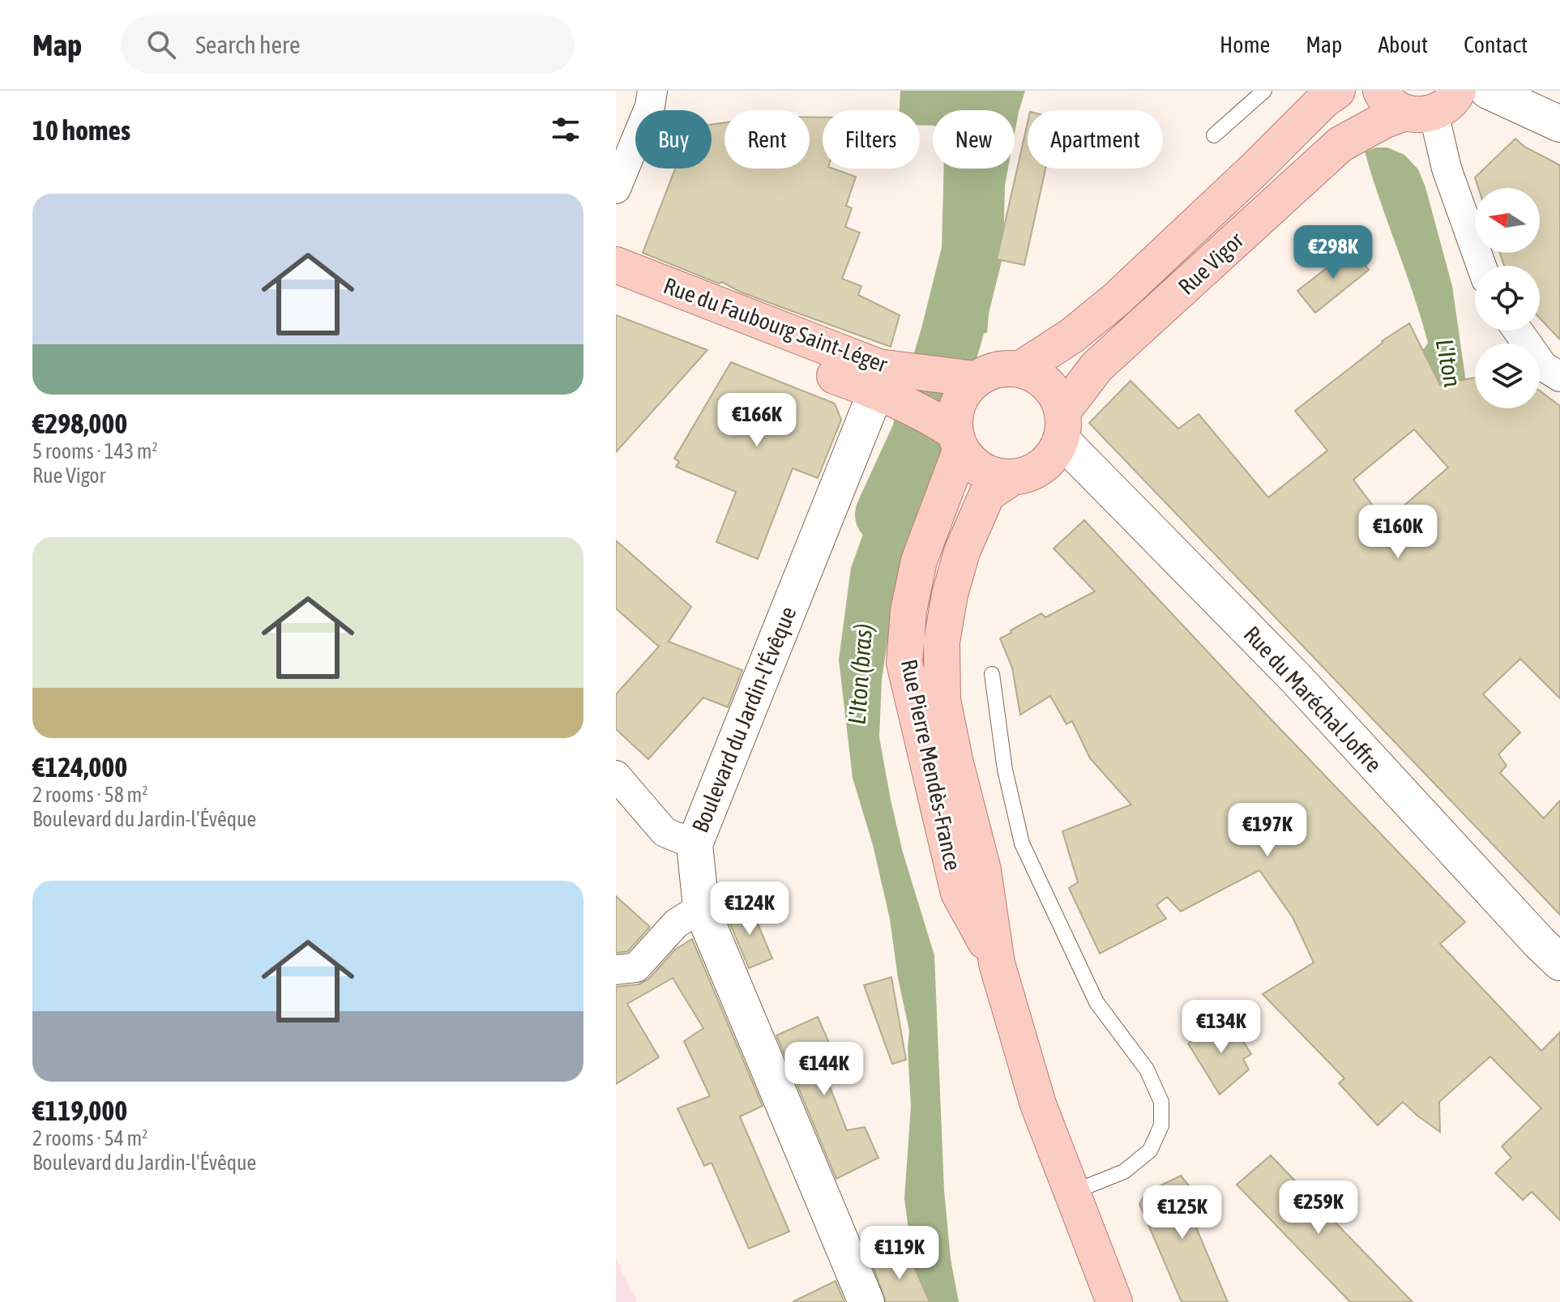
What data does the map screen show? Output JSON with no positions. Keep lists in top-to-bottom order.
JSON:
{
  "streets": {
    "main road": ["Rue Vigor", "Rue du Faubourg Saint-Léger", "Rue Pierre Mendès-France"],
    "street": ["Rue du Maréchal Joffre", "Boulevard du Jardin-l'Évêque"]
  },
  "crossings": [
    ["Rue Vigor", "Rue du Faubourg Saint-Léger"],
    ["Rue Vigor", "Rue du Maréchal Joffre"],
    ["Rue Vigor", "Rue Pierre Mendès-France"],
    ["Rue du Faubourg Saint-Léger", "Rue du Maréchal Joffre"],
    ["Rue du Faubourg Saint-Léger", "Boulevard du Jardin-l'Évêque"],
    ["Rue du Faubourg Saint-Léger", "Rue Pierre Mendès-France"],
    ["Rue du Maréchal Joffre", "Rue Pierre Mendès-France"]
  ],
  "water": ["L'Iton", "L'Iton (bras)"],
  "north": "left",
  "page": {
    "header": "Map",
    "search": "Search here",
    "nav": [
      "Home",
      "Map",
      "About",
      "Contact"
    ],
    "heading": "10 homes",
    "chip": [
      "Buy",
      "Rent",
      "Filters",
      "New",
      "Apartment"
    ],
    "list": [
      {
        "name": "€298,000",
        "note": "5 rooms · 143 m² · Rue Vigor"
      },
      {
        "name": "€124,000",
        "note": "2 rooms · 58 m² · Boulevard du Jardin-l'Évêque"
      },
      {
        "name": "€119,000",
        "note": "2 rooms · 54 m² · Boulevard du Jardin-l'Évêque"
      }
    ],
    "price": [
      "€298K",
      "€166K",
      "€160K",
      "€197K",
      "€124K",
      "€134K",
      "€144K",
      "€259K",
      "€125K",
      "€119K"
    ]
  }
}
